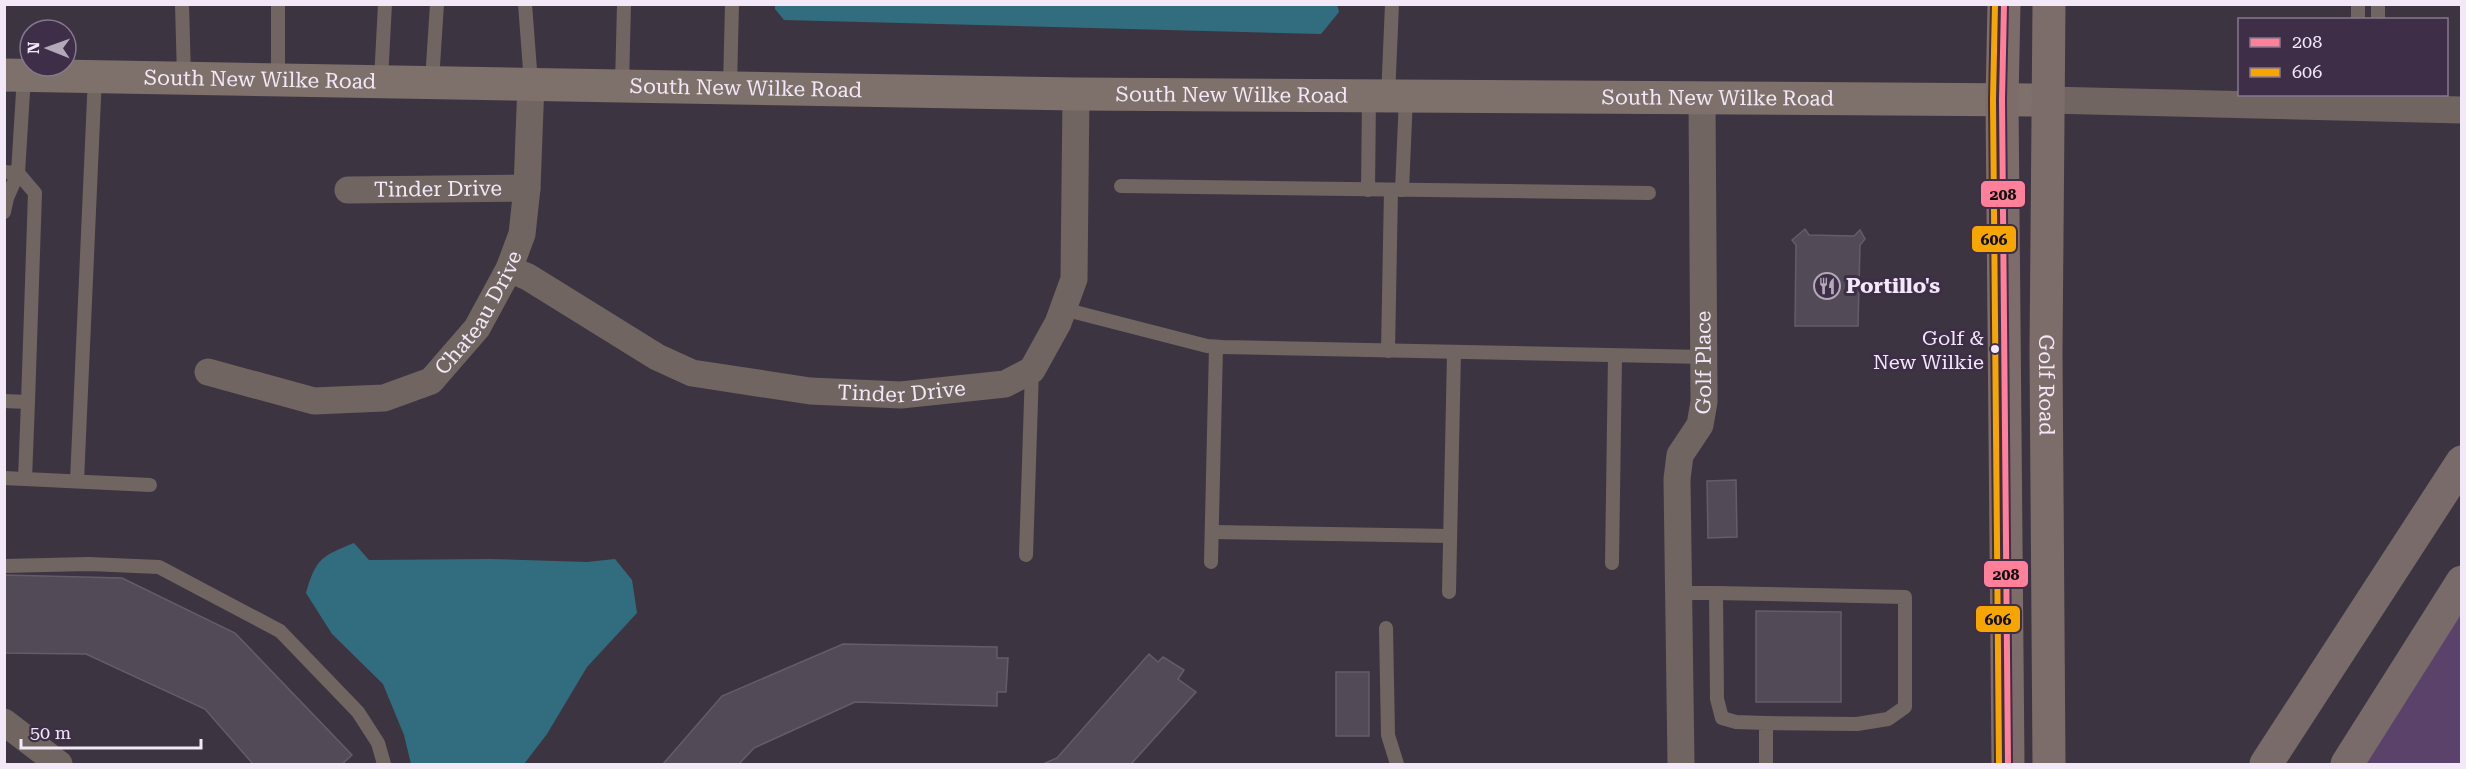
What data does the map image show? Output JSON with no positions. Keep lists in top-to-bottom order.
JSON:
{
  "streets": {
    "main road": ["South New Wilke Road", "Golf Road"],
    "street": ["Tinder Drive", "Chateau Drive", "Golf Place"]
  },
  "crossings": [
    ["South New Wilke Road", "Chateau Drive"],
    ["South New Wilke Road", "Golf Place"],
    ["South New Wilke Road", "Golf Road"],
    ["Tinder Drive", "Chateau Drive"]
  ],
  "places": {
    "restaurant": ["Portillo's"],
    "other": ["Golf & New Wilkie"]
  },
  "lines": ["transit line 208", "transit line 606"],
  "legend": ["208", "606"],
  "scale_bar": "50 m",
  "north": "left"
}
